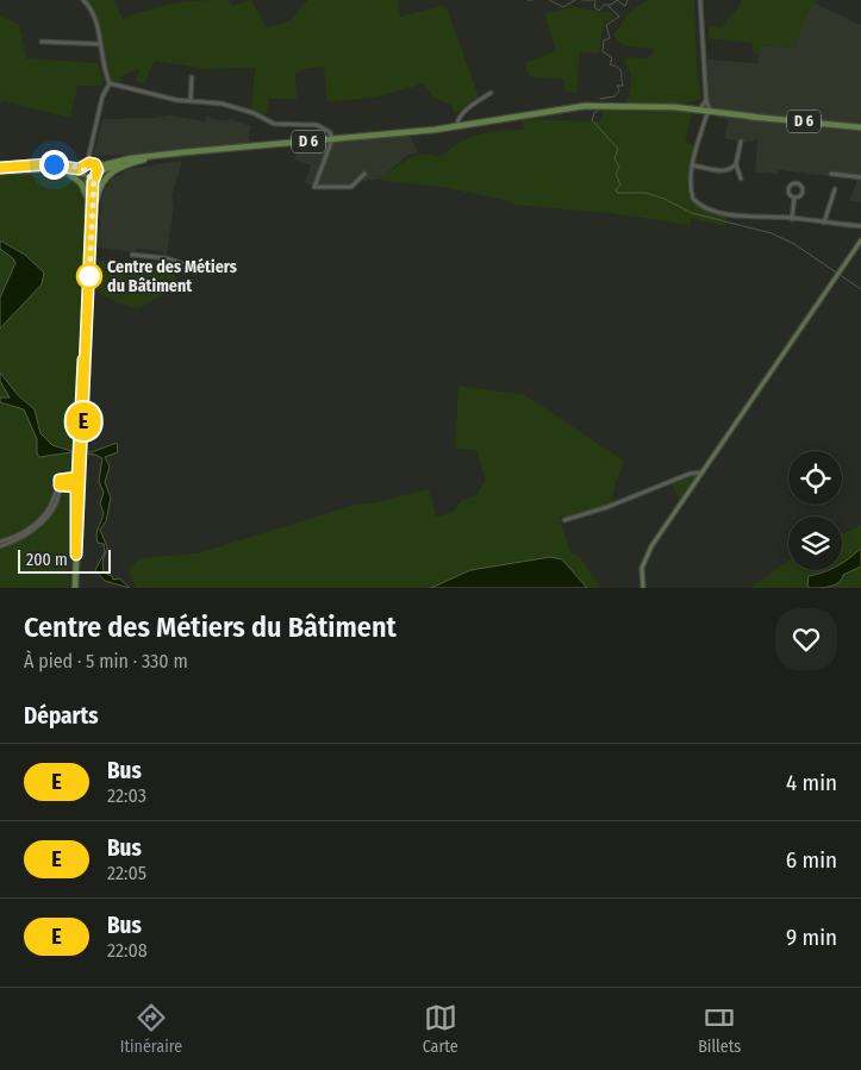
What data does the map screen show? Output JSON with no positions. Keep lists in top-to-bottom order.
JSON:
{
  "streets": {
    "main road": ["D 6"]
  },
  "places": ["Centre des Métiers du Bâtiment"],
  "lines": ["bus line E"],
  "scale_bar": "200 m",
  "page": {
    "on_map": "E",
    "scale": "200 m",
    "heading": [
      ["Centre des Métiers du Bâtiment", "À pied · 5 min · 330 m"],
      "Départs"
    ],
    "list": [
      {
        "mark": "E",
        "name": "Bus",
        "note": "22:03",
        "value": "4 min"
      },
      {
        "mark": "E",
        "name": "Bus",
        "note": "22:05",
        "value": "6 min"
      },
      {
        "mark": "E",
        "name": "Bus",
        "note": "22:08",
        "value": "9 min"
      }
    ],
    "tabs": ["Itinéraire", "Carte", "Billets"]
  }
}
